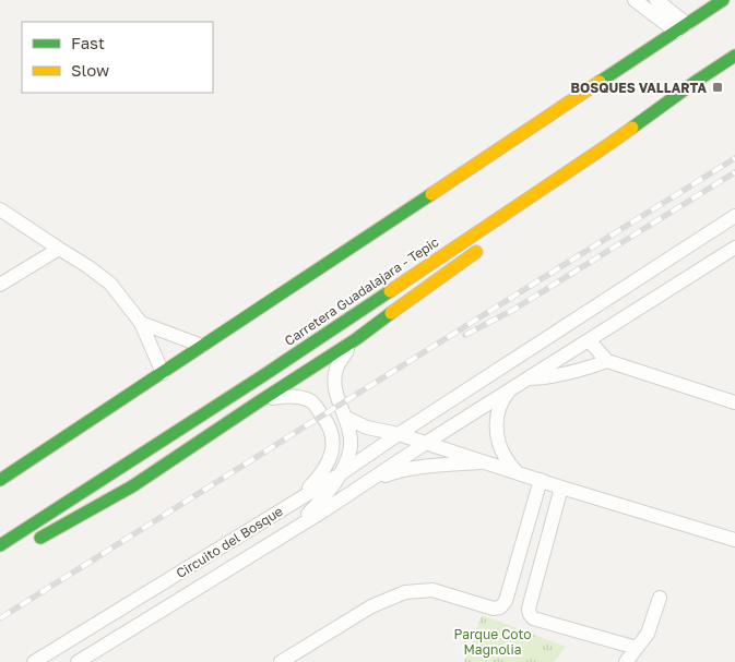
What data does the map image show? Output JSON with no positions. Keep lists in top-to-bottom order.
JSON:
{
  "streets": {
    "highway": ["Carretera Guadalajara - Tepic"],
    "street": ["Circuito del Bosque"]
  },
  "parks": ["Parque Coto Magnolia"],
  "places": {
    "transit": ["BOSQUES VALLARTA"]
  },
  "legend": ["Fast", "Slow"]
}
